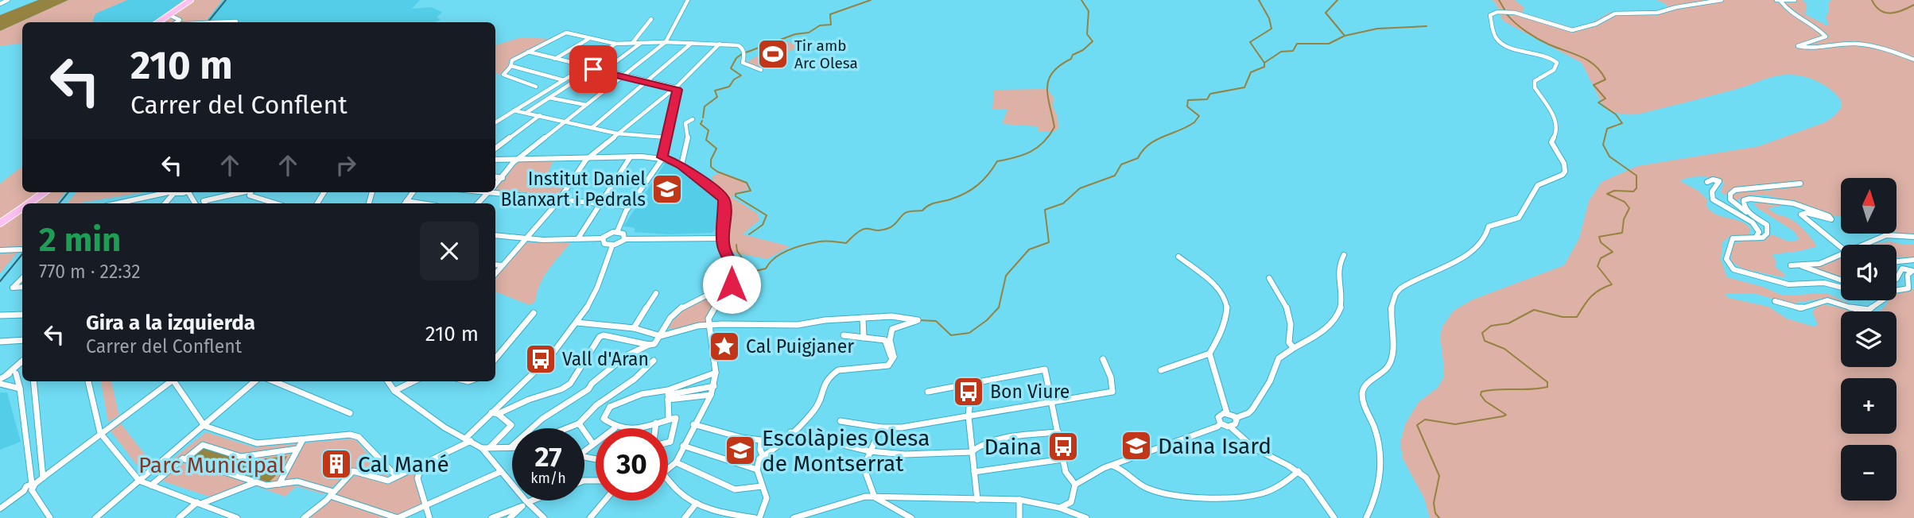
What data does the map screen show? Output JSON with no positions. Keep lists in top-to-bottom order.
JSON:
{
  "parks": ["Parc Municipal"],
  "places": {
    "sports": ["Tir amb Arc Olesa"],
    "school or university": ["Institut Daniel Blanxart i Pedrals", "Daina Isard", "Escolàpies Olesa de Montserrat"],
    "place": ["Cal Puigjaner"],
    "bus stop": ["Vall d'Aran", "Bon Viure", "Daina"],
    "building": ["Cal Mané"]
  },
  "north": "top",
  "page": {
    "turn": ["210 m", "Carrer del Conflent"],
    "map_buttons": ["+", "−"],
    "heading": ["2 min", "770 m · 22:32"],
    "list": [
      {
        "name": "Gira a la izquierda",
        "note": "Carrer del Conflent",
        "value": "210 m"
      }
    ],
    "speed": "27 km/h",
    "limit": "30"
  }
}
